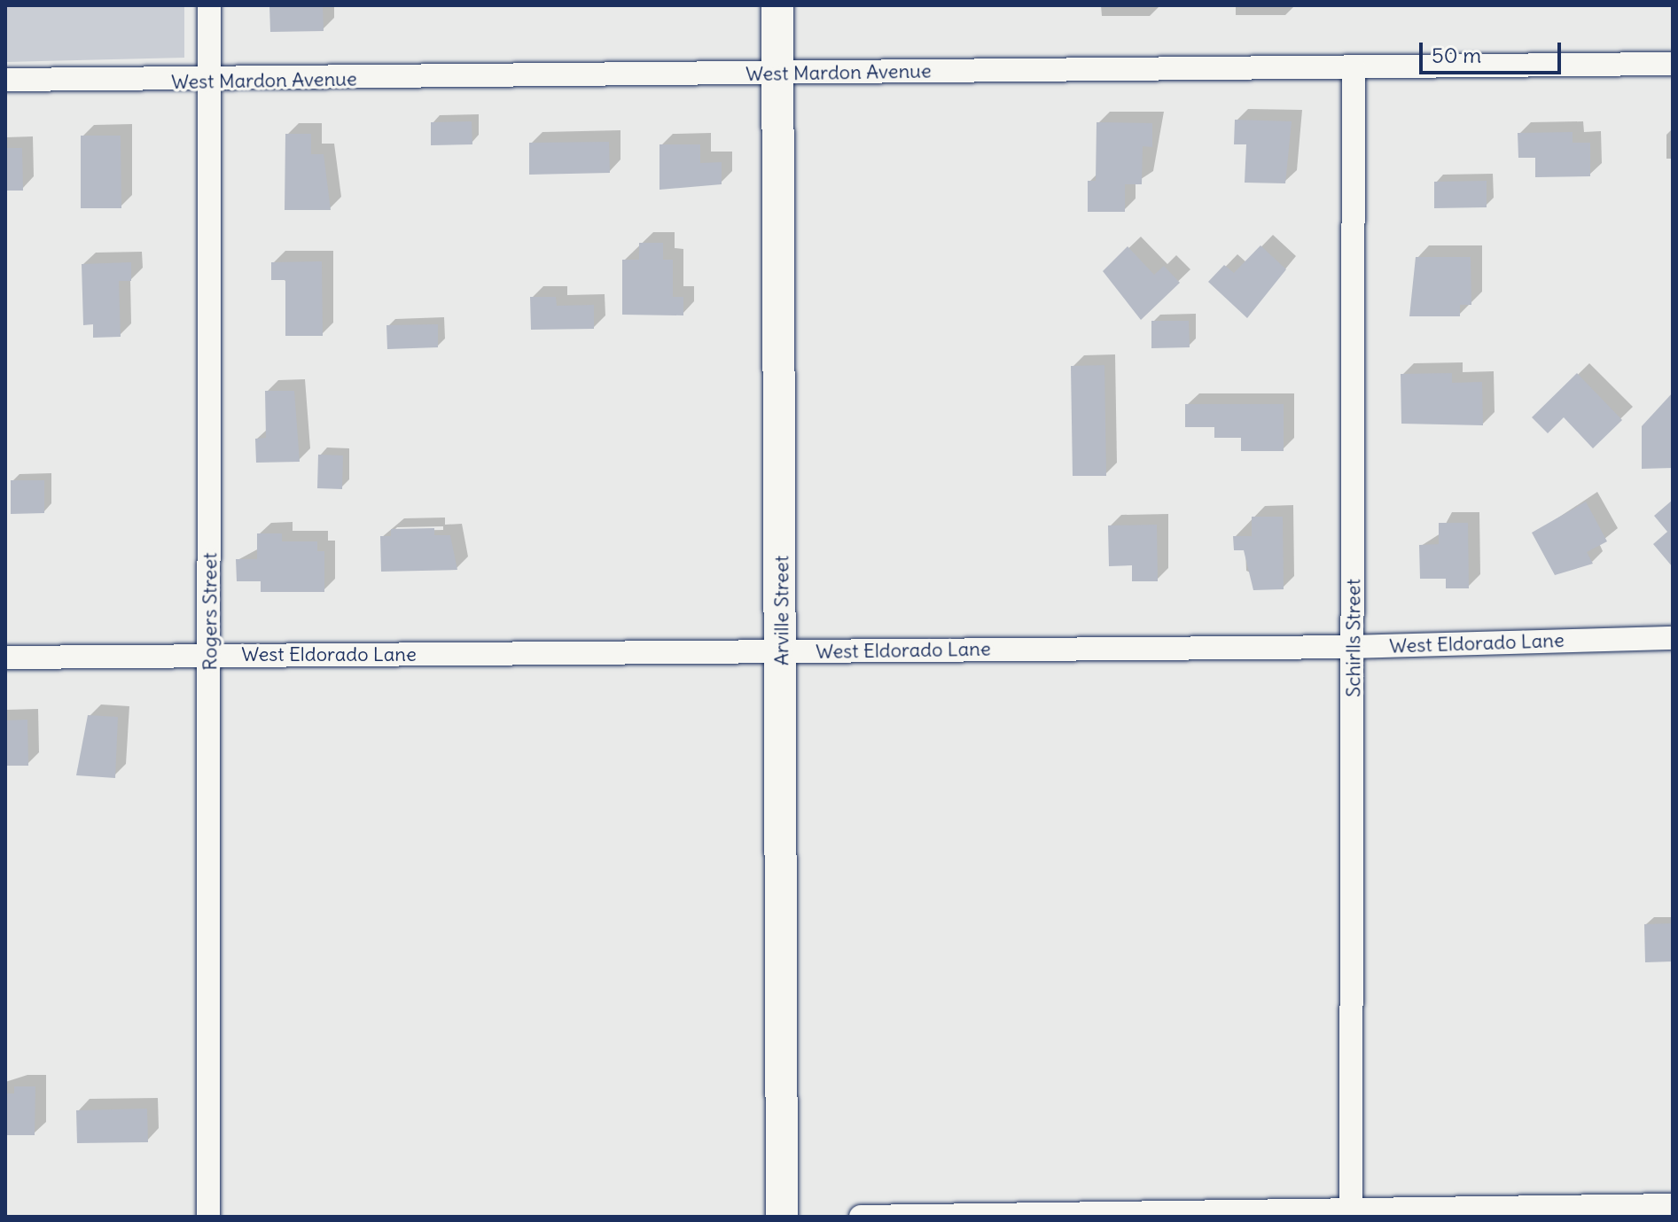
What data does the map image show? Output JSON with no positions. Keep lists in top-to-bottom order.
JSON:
{
  "streets": {
    "street": [
      "West Mardon Avenue",
      "Arville Street",
      "Rogers Street",
      "Schirlls Street",
      "West Eldorado Lane"
    ]
  },
  "crossings": [
    ["West Mardon Avenue", "Arville Street"],
    ["West Mardon Avenue", "Rogers Street"],
    ["West Mardon Avenue", "Schirlls Street"],
    ["Arville Street", "West Eldorado Lane"],
    ["Rogers Street", "West Eldorado Lane"],
    ["Schirlls Street", "West Eldorado Lane"]
  ],
  "scale_bar": "50 m"
}
